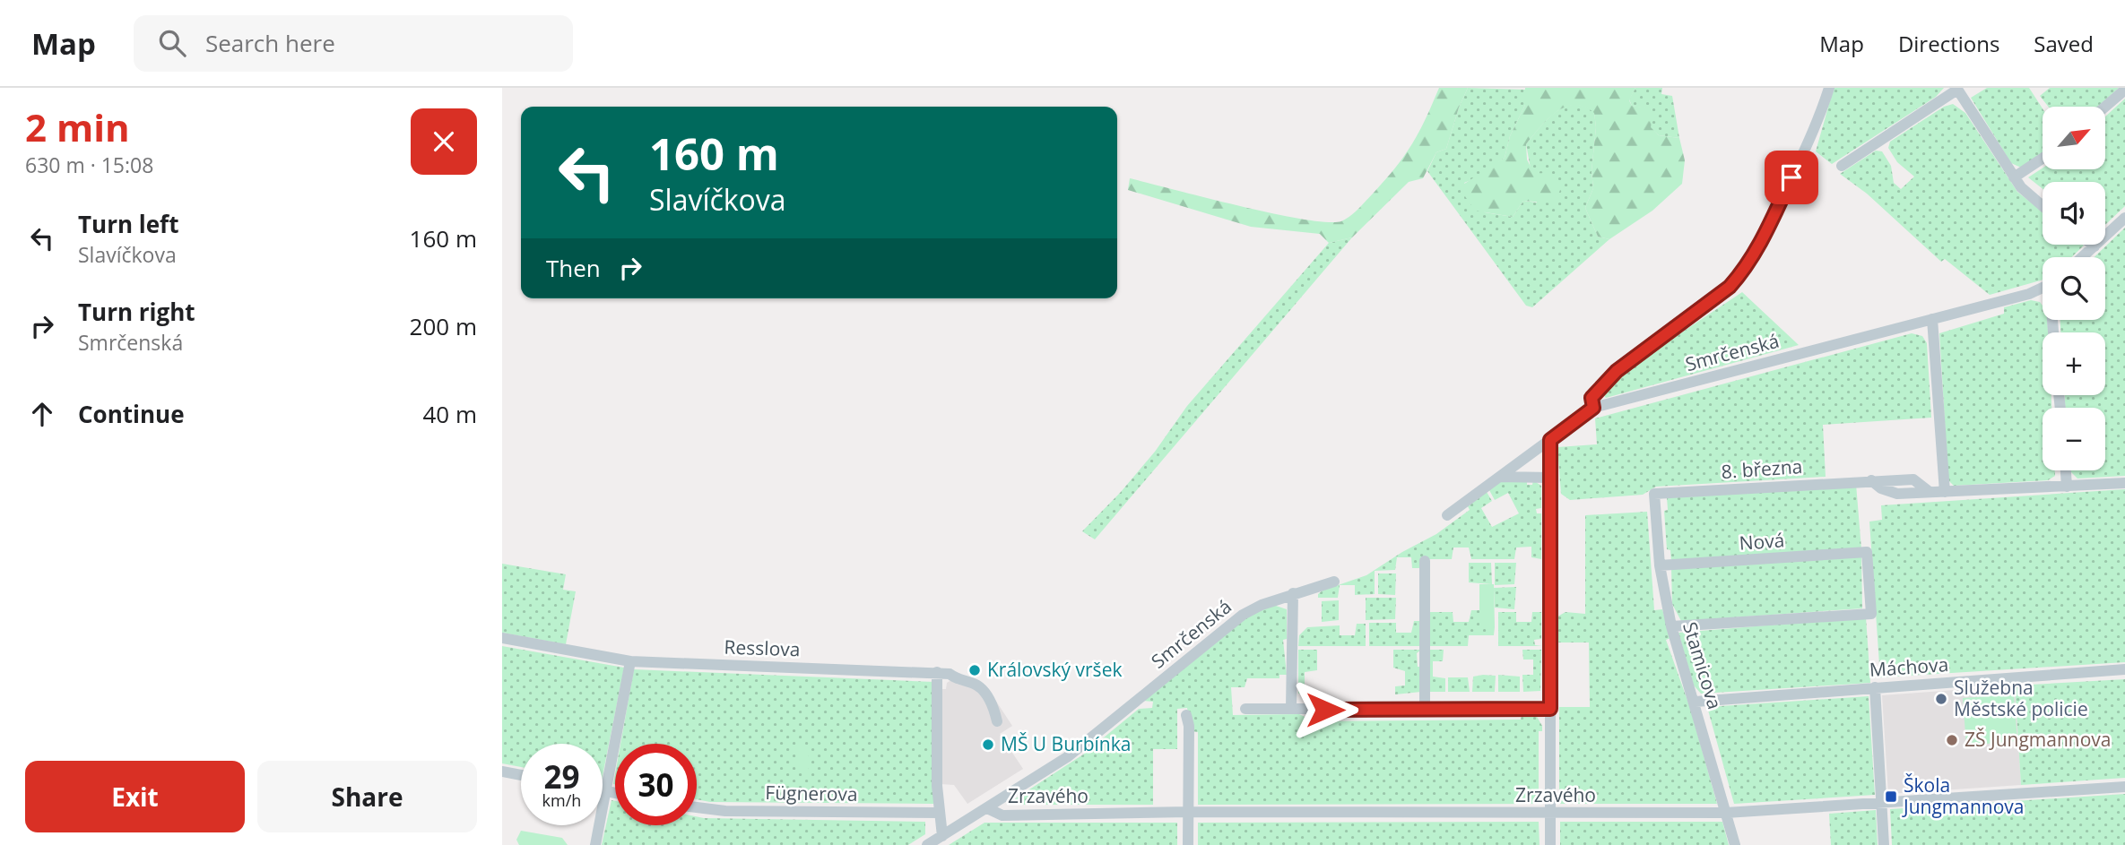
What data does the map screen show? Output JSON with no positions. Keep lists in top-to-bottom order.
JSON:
{
  "streets": {
    "street": [
      "Smrčenská",
      "8. března",
      "Nová",
      "Resslova",
      "Stamicova",
      "Máchova",
      "Fügnerova",
      "Zrzavého"
    ]
  },
  "crossings": [
    ["Smrčenská", "Zrzavého"],
    ["8. března", "Stamicova"],
    ["Nová", "Stamicova"],
    ["Stamicova", "Máchova"],
    ["Stamicova", "Zrzavého"]
  ],
  "places": {
    "other": [
      "Královský vršek",
      "Služebna Městské policie",
      "ZŠ Jungmannova",
      "MŠ U Burbínka"
    ],
    "transit": ["Škola Jungmannova"]
  },
  "north": "top right",
  "page": {
    "header": "Map",
    "search": "Search here",
    "nav": ["Map", "Directions", "Saved"],
    "heading": ["2 min", "630 m · 15:08"],
    "map_buttons": ["+", "−"],
    "turn": ["160 m", "Slavíčkova"],
    "list": [
      {
        "name": "Turn left",
        "note": "Slavíčkova",
        "value": "160 m"
      },
      {
        "name": "Turn right",
        "note": "Smrčenská",
        "value": "200 m"
      },
      {
        "name": "Continue",
        "value": "40 m"
      }
    ],
    "then": "Then",
    "speed": "29 km/h",
    "limit": "30",
    "buttons": ["Exit", "Share"]
  }
}
